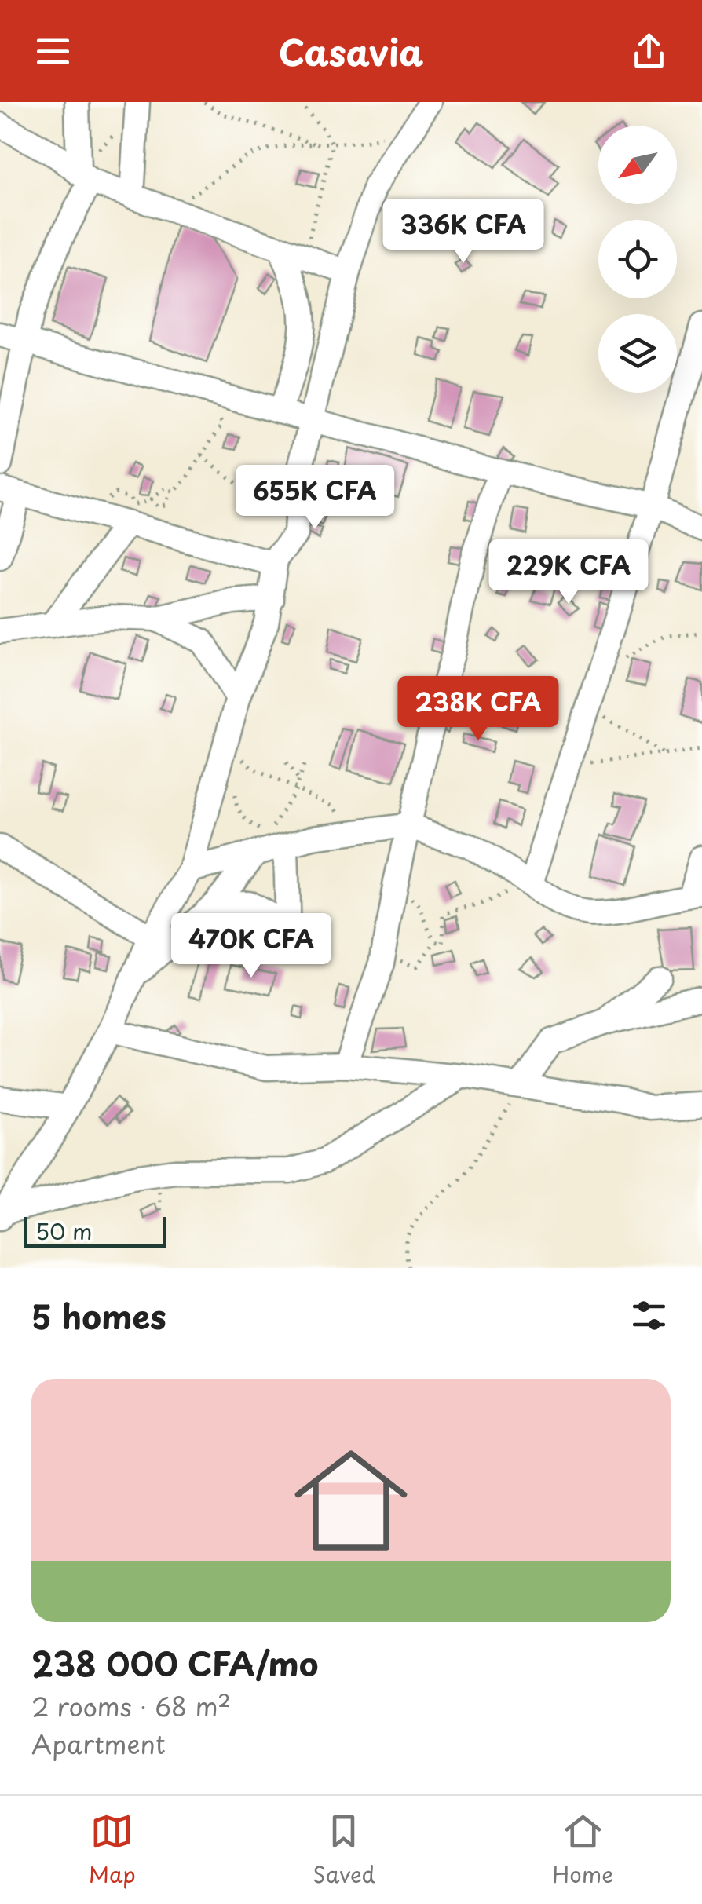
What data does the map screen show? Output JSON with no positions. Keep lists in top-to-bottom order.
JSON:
{
  "scale_bar": "50 m",
  "north": "bottom left",
  "page": {
    "header": "Casavia",
    "price": [
      "336K CFA",
      "655K CFA",
      "229K CFA",
      "238K CFA",
      "470K CFA"
    ],
    "scale": "50 m",
    "heading": "5 homes",
    "list": [
      {
        "name": "238 000 CFA/mo",
        "note": "2 rooms · 68 m² · Apartment"
      }
    ],
    "tabs": ["Map", "Saved", "Home"]
  }
}
